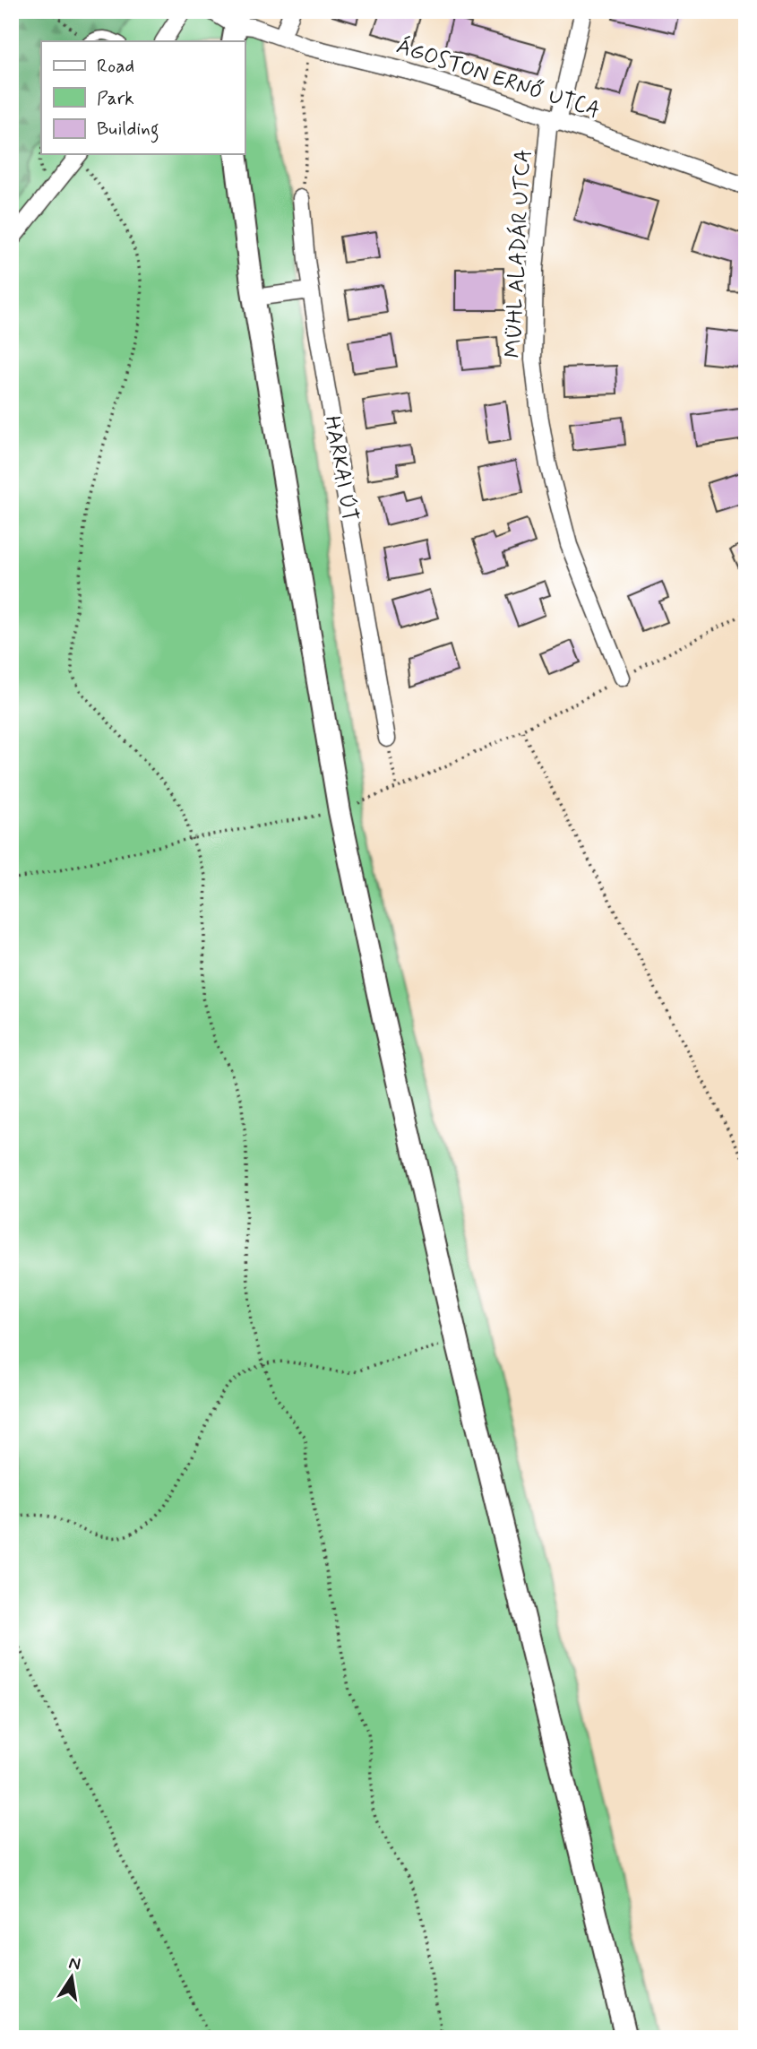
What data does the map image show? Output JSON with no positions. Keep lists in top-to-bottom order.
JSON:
{
  "streets": {
    "street": ["ÁGOSTON ERNŐ UTCA", "MÜHL ALADÁR UTCA", "HARKAI ÚT"]
  },
  "crossings": [
    ["ÁGOSTON ERNŐ UTCA", "MÜHL ALADÁR UTCA"]
  ],
  "legend": ["Road", "Park", "Building"],
  "north": "top"
}
